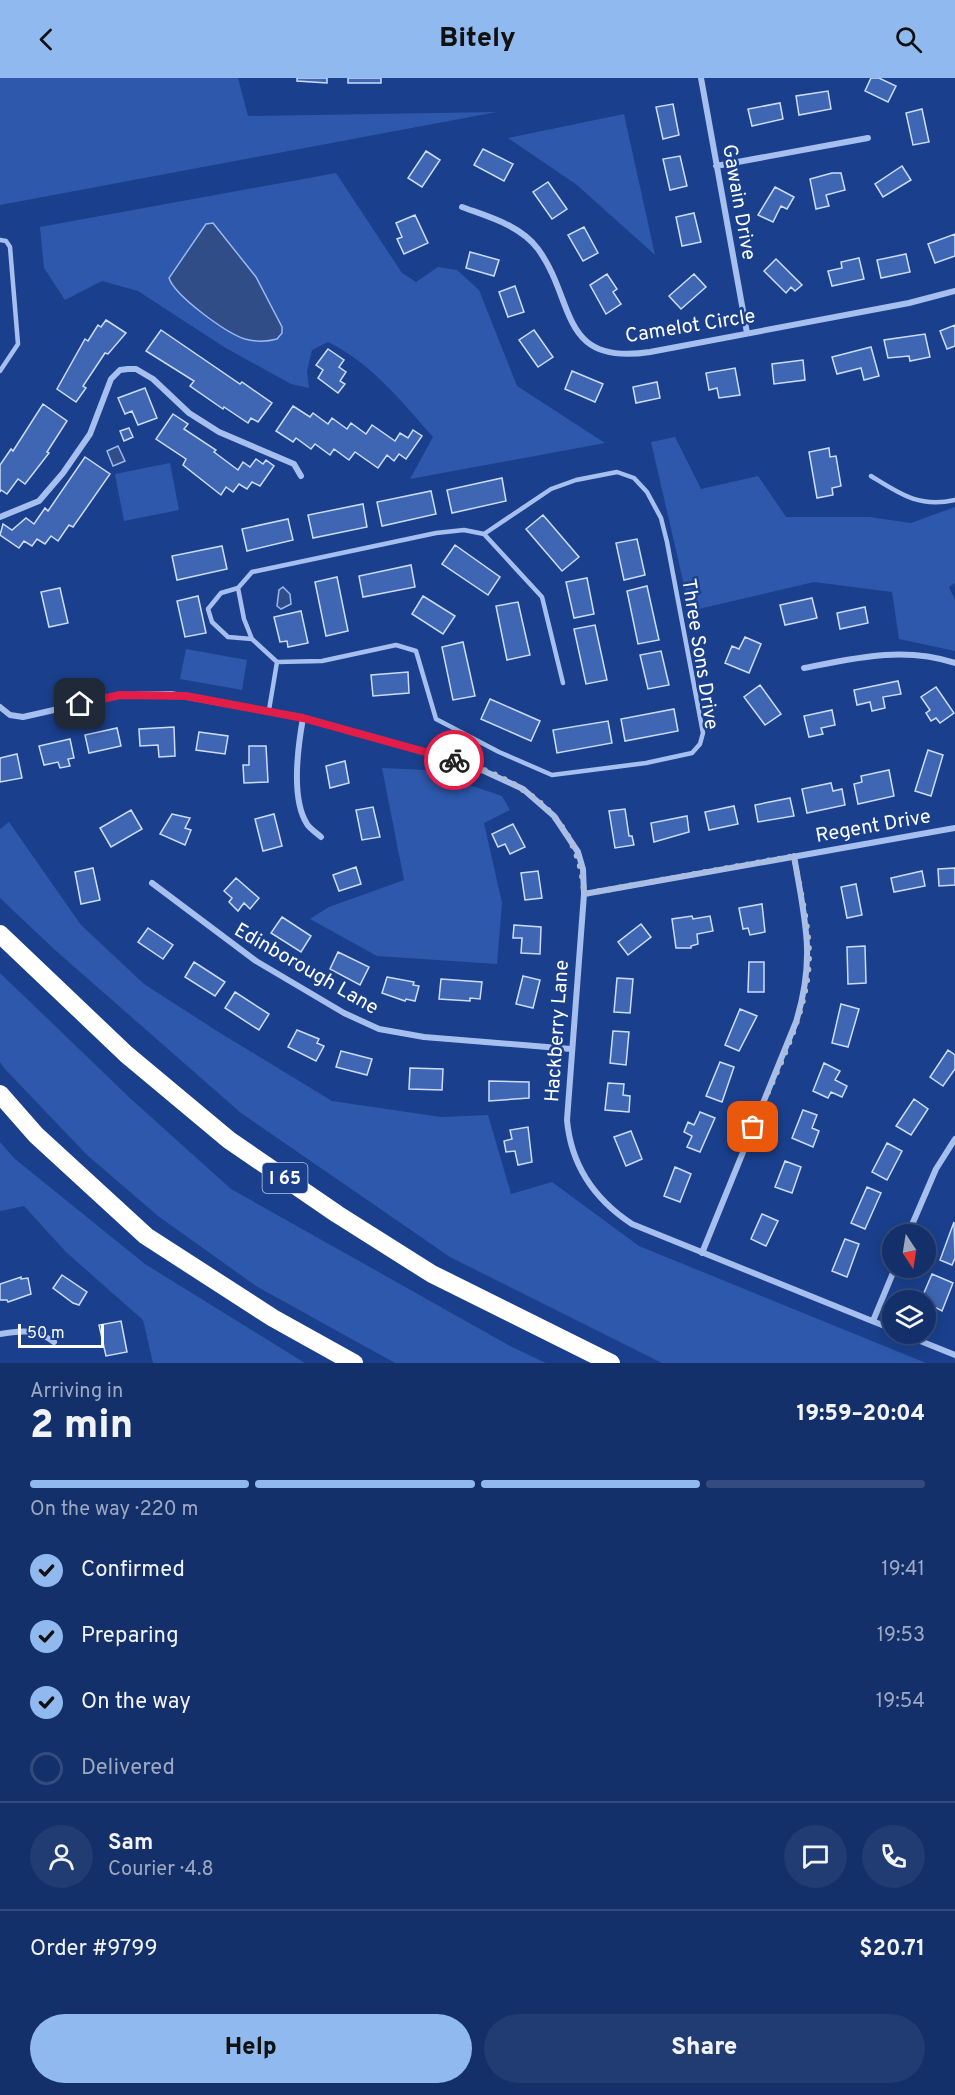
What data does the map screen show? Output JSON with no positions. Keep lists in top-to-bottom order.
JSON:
{
  "streets": {
    "highway": ["I 65"],
    "street": [
      "Gawain Drive",
      "Camelot Circle",
      "Regent Drive",
      "Edinborough Lane",
      "Hackberry Lane"
    ],
    "lane": ["Three Sons Drive"]
  },
  "crossings": [
    ["Gawain Drive", "Camelot Circle"],
    ["Regent Drive", "Hackberry Lane"],
    ["Edinborough Lane", "Hackberry Lane"]
  ],
  "scale_bar": "50 m",
  "north": "bottom",
  "page": {
    "header": "Bitely",
    "scale": "50 m",
    "heading": ["2 min", "Arriving in", "19:59–20:04"],
    "panel": [
      "Sam",
      "Courier · 4.8",
      "Order #9799",
      "$20.71"
    ],
    "bar": "On the way · 220 m",
    "list": [
      ["Confirmed", "19:41"],
      ["Preparing", "19:53"],
      ["On the way", "19:54"],
      "Delivered"
    ],
    "buttons": ["Help", "Share"]
  }
}
